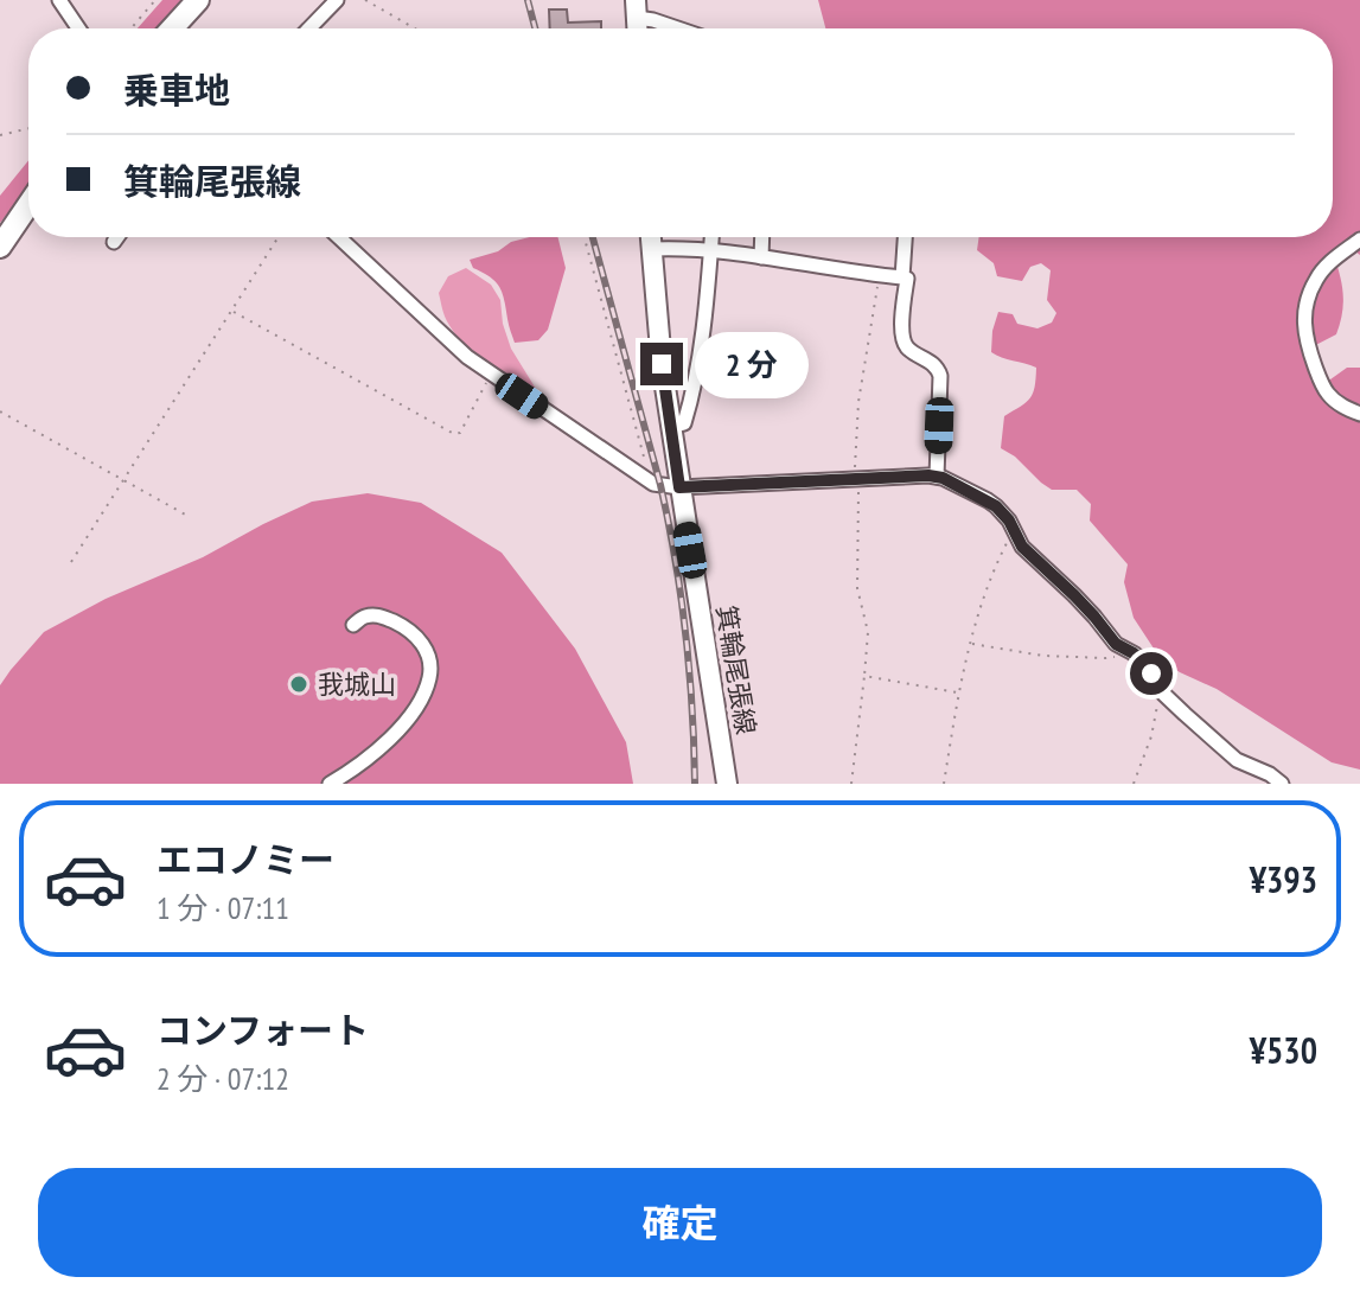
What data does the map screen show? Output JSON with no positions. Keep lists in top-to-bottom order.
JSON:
{
  "streets": {
    "main road": ["箕輪尾張線"]
  },
  "places": ["我城山"],
  "page": {
    "banner": ["乗車地", "箕輪尾張線"],
    "bubble": "2 分",
    "list": [
      {
        "name": "エコノミー",
        "note": "1 分 · 07:11",
        "value": "¥393"
      },
      {
        "name": "コンフォート",
        "note": "2 分 · 07:12",
        "value": "¥530"
      }
    ],
    "buttons": "確定"
  }
}
